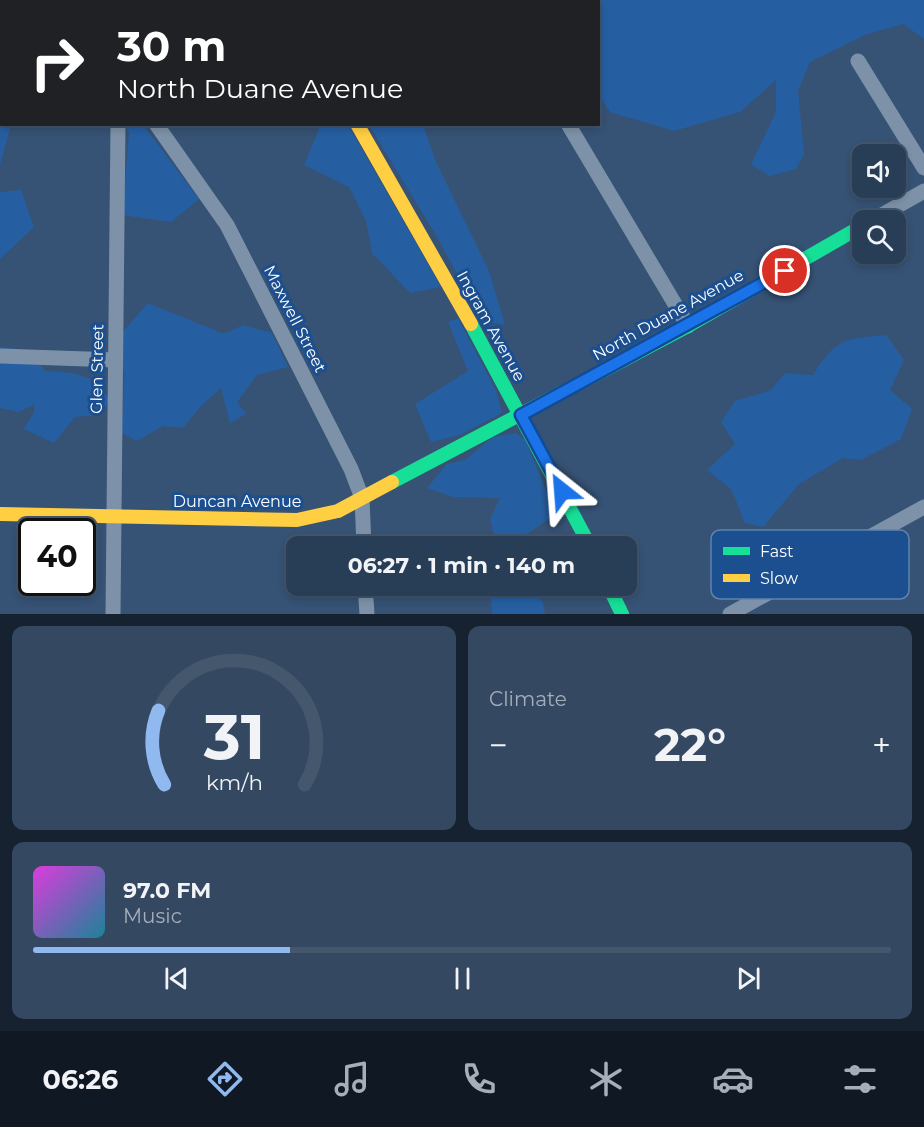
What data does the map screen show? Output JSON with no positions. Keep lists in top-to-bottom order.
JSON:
{
  "streets": {
    "street": [
      "North Duane Avenue",
      "Maxwell Street",
      "Ingram Avenue",
      "Glen Street",
      "Duncan Avenue"
    ]
  },
  "crossings": [
    ["North Duane Avenue", "Ingram Avenue"],
    ["North Duane Avenue", "Duncan Avenue"],
    ["Maxwell Street", "Duncan Avenue"],
    ["Ingram Avenue", "Duncan Avenue"],
    ["Glen Street", "Duncan Avenue"]
  ],
  "legend": ["Fast", "Slow"],
  "page": {
    "turn": ["30 m", "North Duane Avenue"],
    "limit": "40",
    "trip": "06:27 · 1 min · 140 m",
    "tile": "Climate",
    "heat": ["−", "22°", "+"],
    "song": ["97.0 FM", "Music"],
    "tabs": "06:26",
    "gauge": ["31", "km/h"]
  }
}
